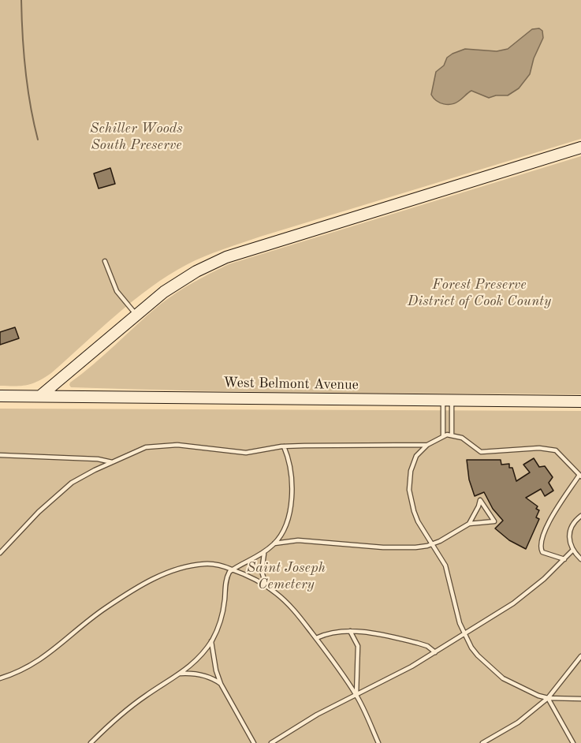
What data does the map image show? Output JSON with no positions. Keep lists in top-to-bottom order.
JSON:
{
  "streets": {
    "main road": ["West Belmont Avenue"]
  },
  "parks": ["Schiller Woods South Preserve", "Forest Preserve District of Cook County", "Saint Joseph Cemetery"]
}
